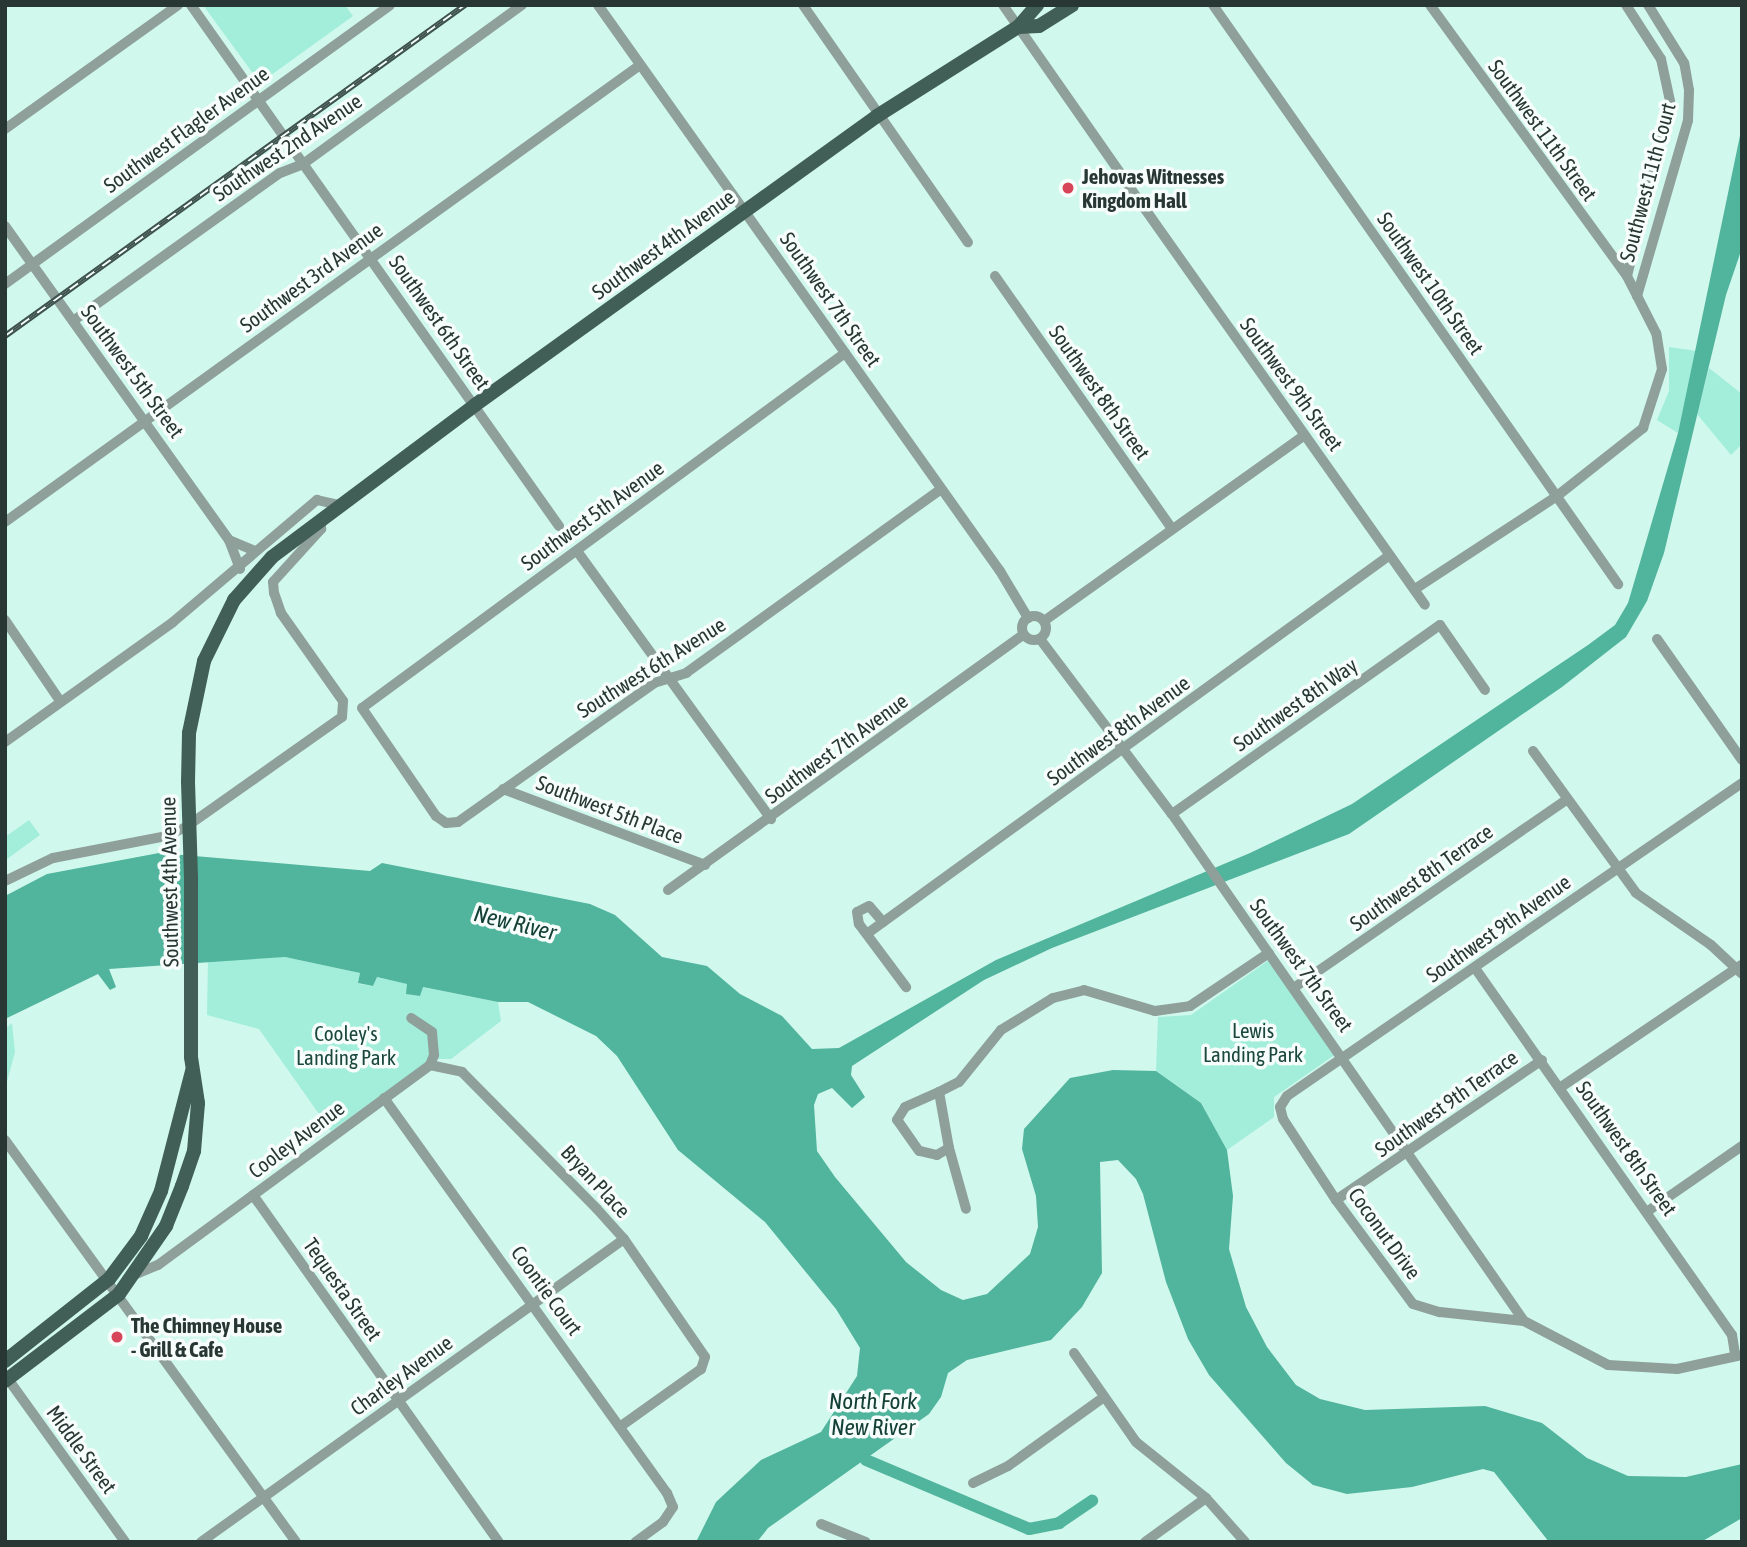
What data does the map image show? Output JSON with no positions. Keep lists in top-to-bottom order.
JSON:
{
  "streets": {
    "main road": ["Southwest 4th Avenue"],
    "street": [
      "Southwest Flagler Avenue",
      "Southwest 11th Street",
      "Southwest 2nd Avenue",
      "Southwest 11th Court",
      "Southwest 3rd Avenue",
      "Southwest 10th Street",
      "Southwest 7th Street",
      "Southwest 6th Street",
      "Southwest 5th Street",
      "Southwest 9th Street",
      "Southwest 8th Street",
      "Southwest 5th Avenue",
      "Southwest 6th Avenue",
      "Southwest 8th Way",
      "Southwest 8th Avenue",
      "Southwest 7th Avenue",
      "Southwest 5th Place",
      "Southwest 8th Terrace",
      "Southwest 9th Avenue",
      "Southwest 9th Terrace",
      "Cooley Avenue",
      "Bryan Place",
      "Coconut Drive",
      "Tequesta Street",
      "Coontie Court",
      "Charley Avenue",
      "Middle Street"
    ]
  },
  "crossings": [
    ["Southwest Flagler Avenue", "Southwest 6th Street"],
    ["Southwest Flagler Avenue", "Southwest 5th Street"],
    ["Southwest 11th Street", "Southwest 11th Court"],
    ["Southwest 2nd Avenue", "Southwest 6th Street"],
    ["Southwest 2nd Avenue", "Southwest 5th Street"],
    ["Southwest 4th Avenue", "Southwest 7th Street"],
    ["Southwest 4th Avenue", "Southwest 6th Street"],
    ["Southwest 4th Avenue", "Cooley Avenue"],
    ["Southwest 4th Avenue", "Middle Street"],
    ["Southwest 3rd Avenue", "Southwest 7th Street"],
    ["Southwest 3rd Avenue", "Southwest 6th Street"],
    ["Southwest 3rd Avenue", "Southwest 5th Street"],
    ["Southwest 7th Street", "Southwest 5th Avenue"],
    ["Southwest 7th Street", "Southwest 6th Avenue"],
    ["Southwest 7th Street", "Southwest 8th Way"],
    ["Southwest 7th Street", "Southwest 8th Avenue"],
    ["Southwest 7th Street", "Southwest 8th Terrace"],
    ["Southwest 7th Street", "Southwest 9th Avenue"],
    ["Southwest 7th Street", "Southwest 9th Terrace"],
    ["Southwest 7th Street", "Coconut Drive"],
    ["Southwest 9th Street", "Southwest 8th Avenue"],
    ["Southwest 8th Street", "Southwest 9th Avenue"],
    ["Southwest 8th Street", "Southwest 9th Terrace"],
    ["Southwest 8th Street", "Coconut Drive"],
    ["Southwest 5th Avenue", "Southwest 6th Avenue"],
    ["Southwest 6th Avenue", "Southwest 5th Place"],
    ["Southwest 7th Avenue", "Southwest 5th Place"],
    ["Southwest 9th Avenue", "Coconut Drive"],
    ["Southwest 9th Terrace", "Coconut Drive"],
    ["Cooley Avenue", "Bryan Place"],
    ["Cooley Avenue", "Tequesta Street"],
    ["Cooley Avenue", "Coontie Court"],
    ["Bryan Place", "Coontie Court"],
    ["Bryan Place", "Charley Avenue"],
    ["Tequesta Street", "Charley Avenue"],
    ["Coontie Court", "Charley Avenue"]
  ],
  "water": ["New River", "North Fork New River"],
  "parks": ["Lewis Landing Park", "Cooley's Landing Park"],
  "places": ["Jehovas Witnesses Kingdom Hall", "The Chimney House - Grill & Cafe"]
}
